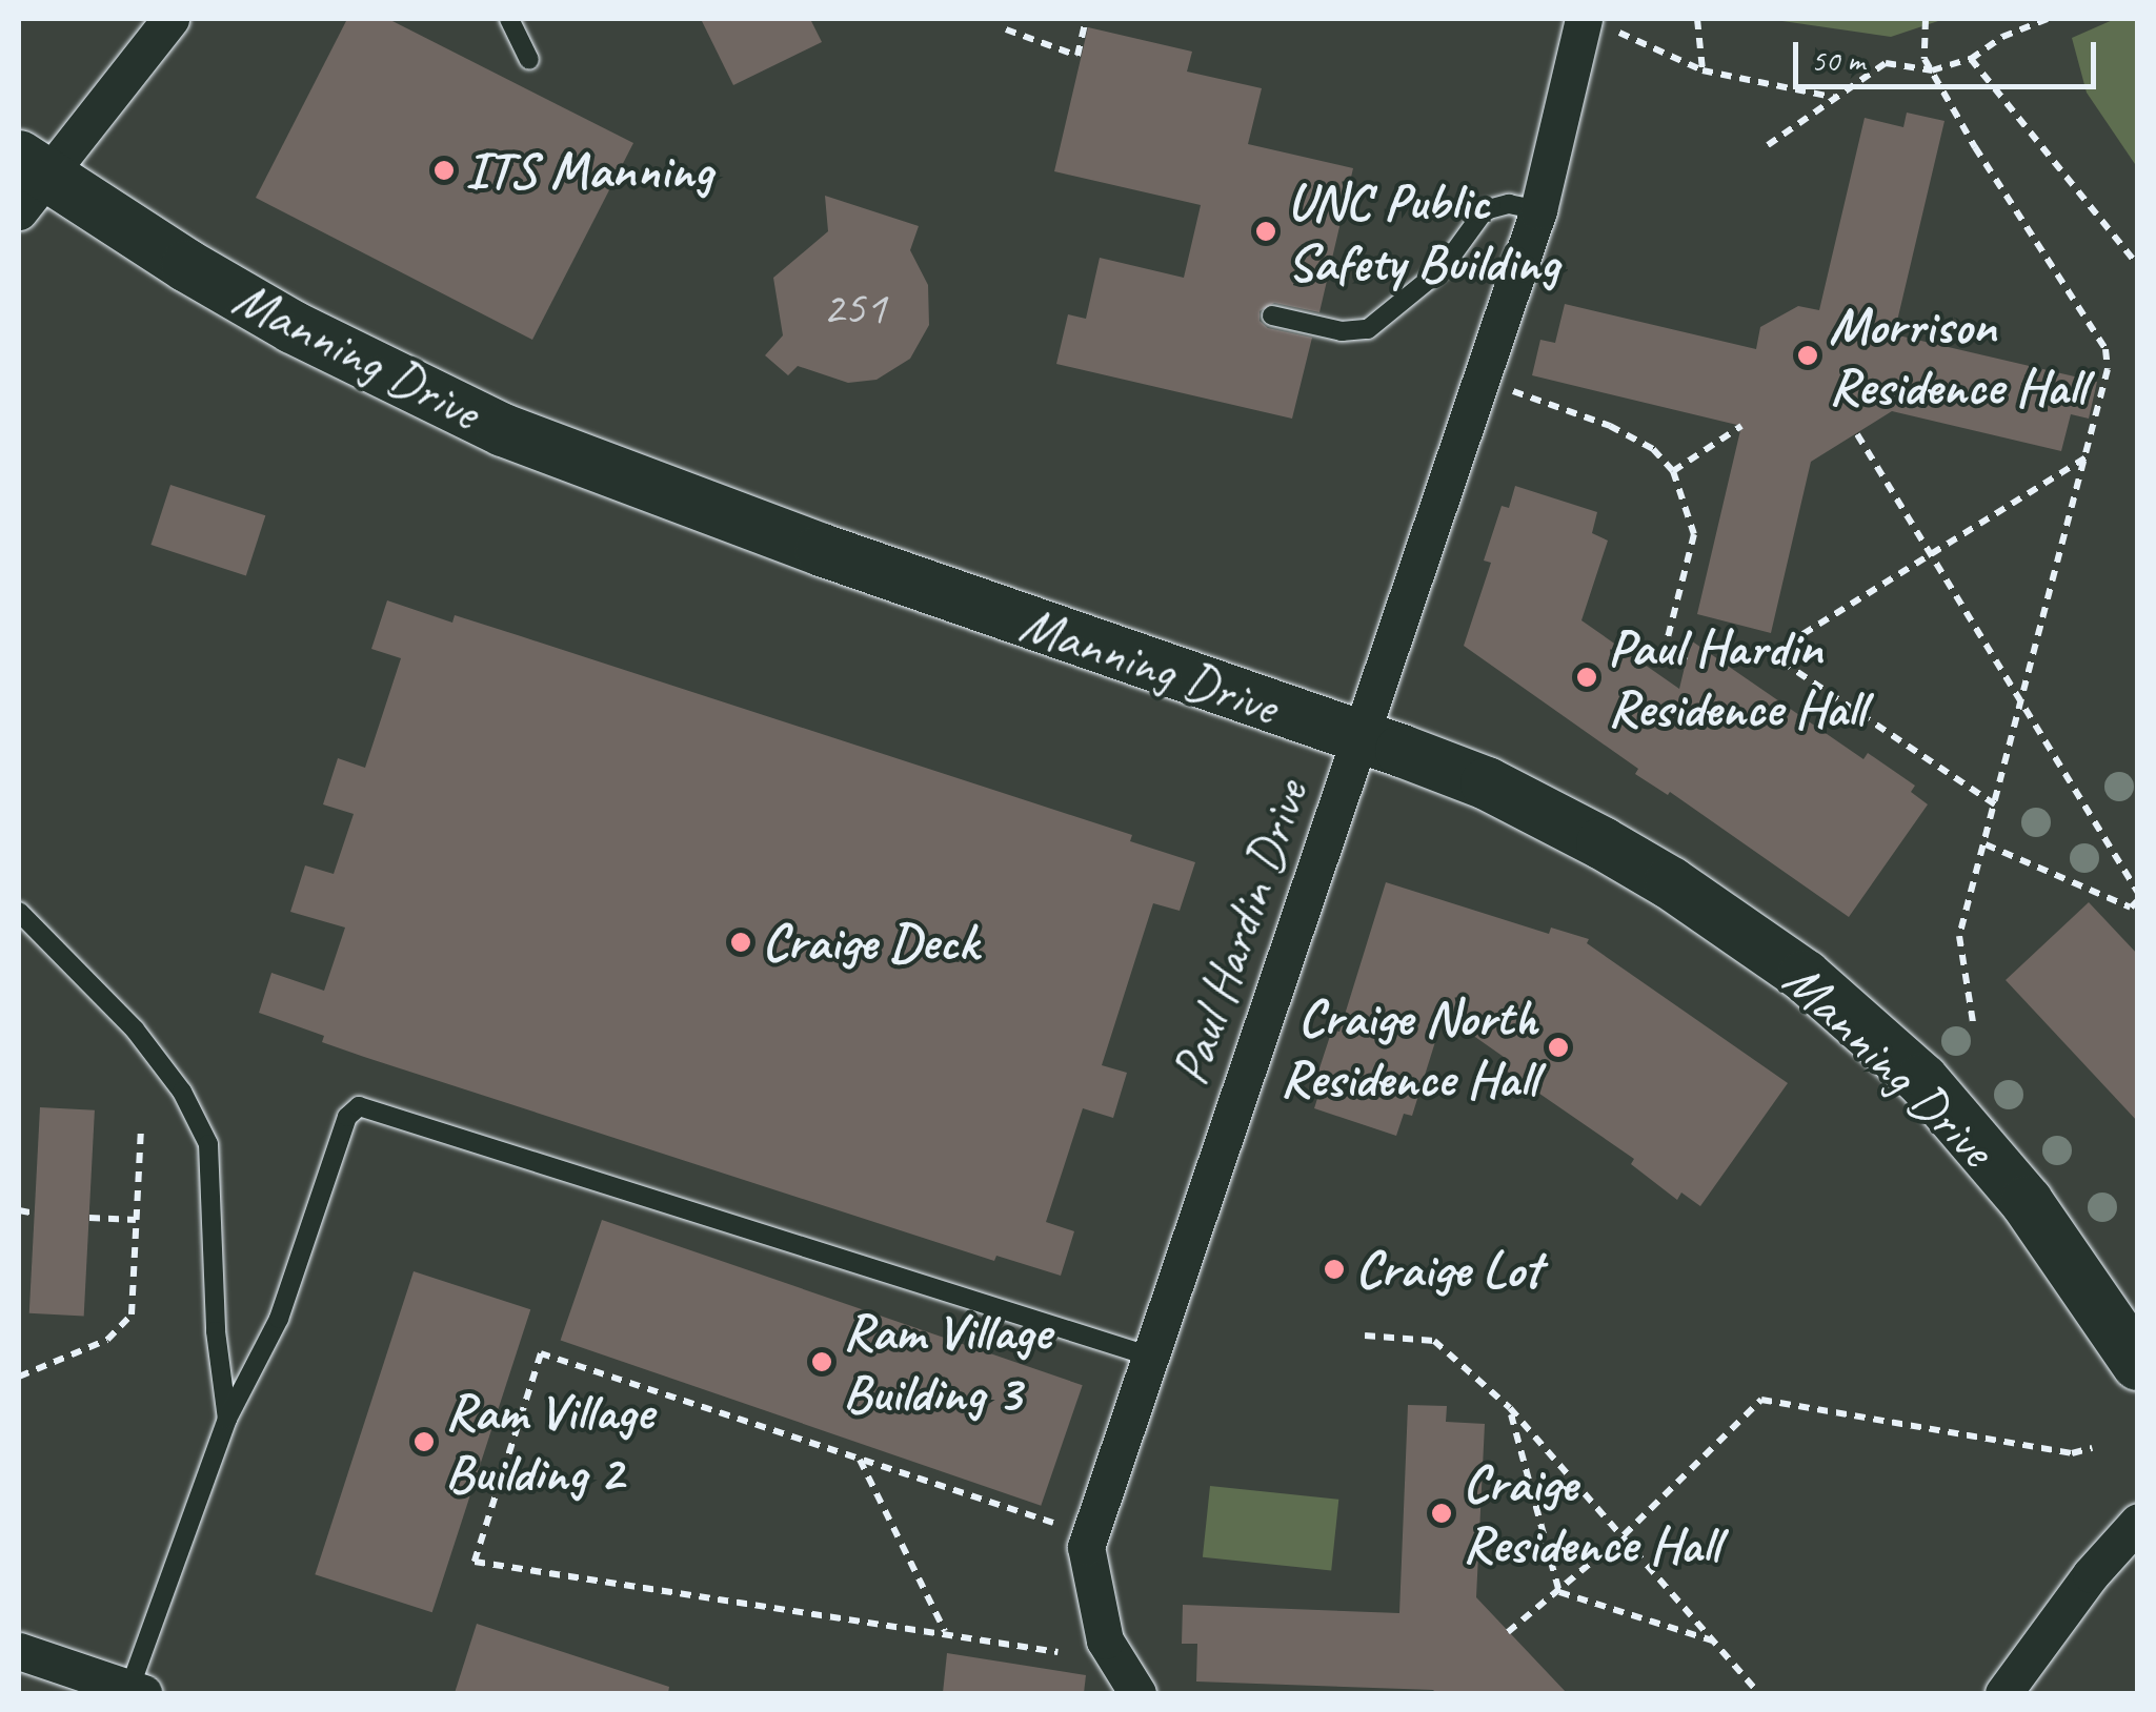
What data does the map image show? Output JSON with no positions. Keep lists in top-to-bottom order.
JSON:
{
  "streets": {
    "street": ["Manning Drive", "Paul Hardin Drive"]
  },
  "crossings": [
    ["Manning Drive", "Paul Hardin Drive"]
  ],
  "places": [
    "ITS Manning",
    "UNC Public Safety Building",
    "Morrison Residence Hall",
    "Paul Hardin Residence Hall",
    "Craige Deck",
    "Craige North Residence Hall",
    "Craige Lot",
    "Ram Village Building 3",
    "Ram Village Building 2",
    "Craige Residence Hall"
  ],
  "house_numbers": ["251"],
  "scale_bar": "50 m"
}
